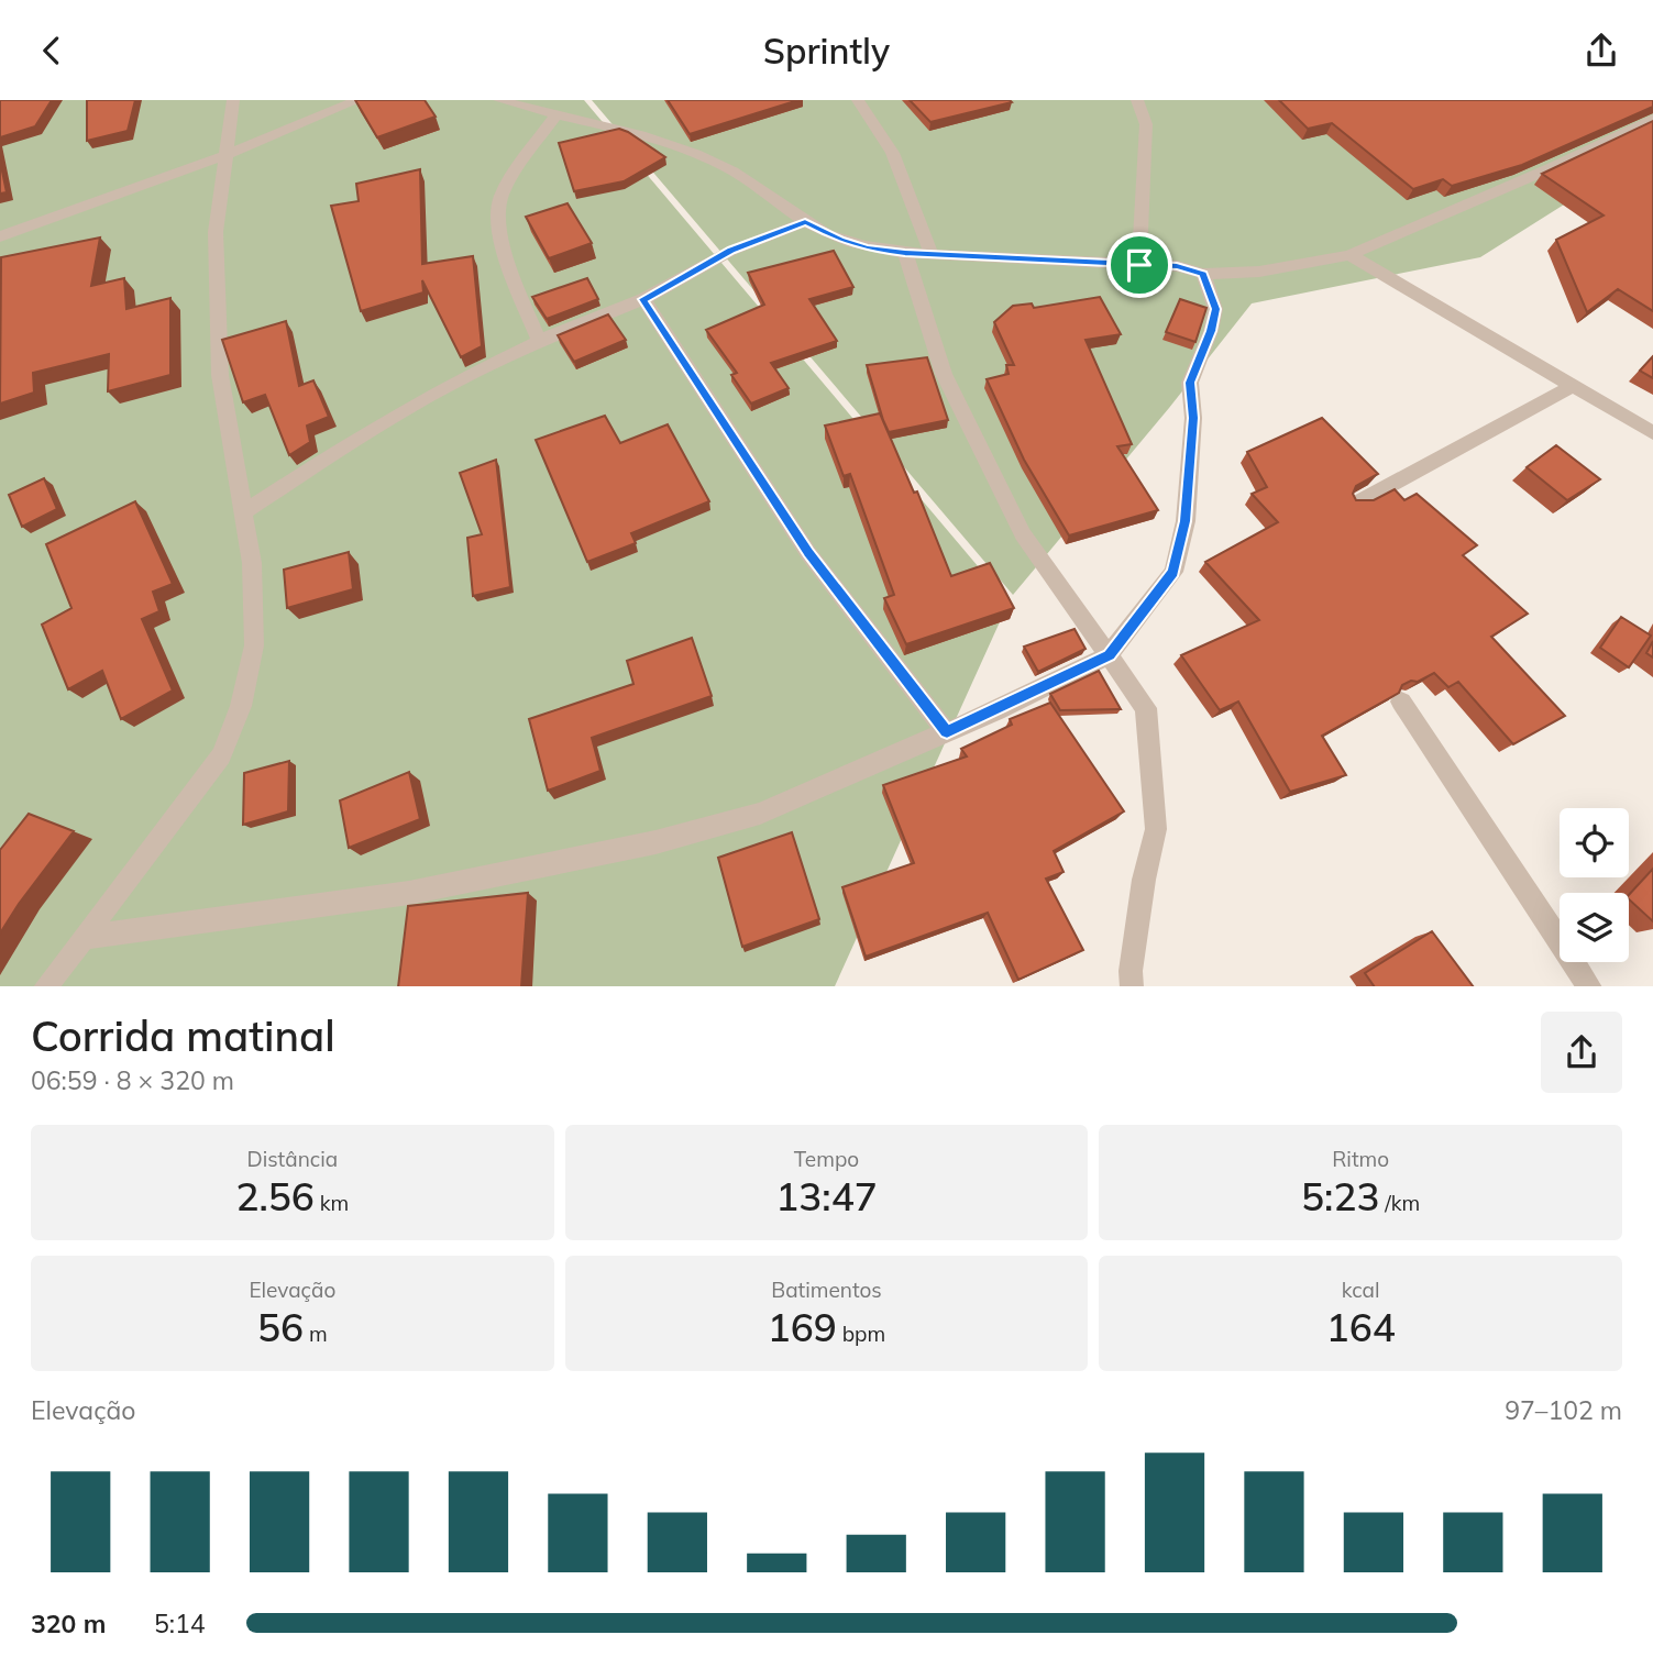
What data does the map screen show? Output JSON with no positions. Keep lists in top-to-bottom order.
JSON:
{
  "page": {
    "header": "Sprintly",
    "heading": ["Corrida matinal", "06:59 · 8 × 320 m"],
    "stats": [
      ["Distância", "2.56 km"],
      ["Tempo", "13:47"],
      ["Ritmo", "5:23 /km"],
      ["Elevação", "56 m"],
      ["Batimentos", "169 bpm"],
      ["kcal", "164"]
    ],
    "chart": ["Elevação", "97–102 m"],
    "list": [
      {
        "name": "320 m",
        "note": "5:14"
      }
    ]
  }
}
